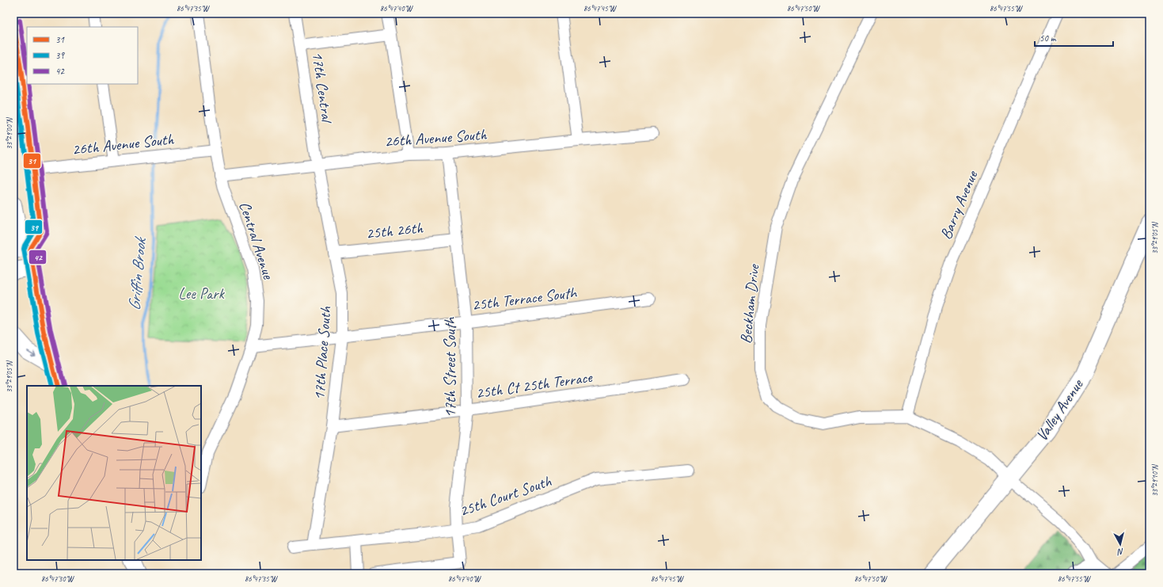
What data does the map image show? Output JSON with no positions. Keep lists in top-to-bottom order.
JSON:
{
  "streets": {
    "main road": ["Valley Avenue"],
    "street": [
      "17th Central",
      "26th Avenue South",
      "Barry Avenue",
      "25th 26th",
      "Central Avenue",
      "25th Terrace South",
      "Beckham Drive",
      "17th Place South",
      "17th Street South",
      "25th Ct 25th Terrace",
      "25th Court South"
    ]
  },
  "crossings": [
    ["17th Central", "26th Avenue South"],
    ["17th Central", "17th Place South"],
    ["26th Avenue South", "Central Avenue"],
    ["26th Avenue South", "17th Place South"],
    ["26th Avenue South", "17th Street South"],
    ["Barry Avenue", "Beckham Drive"],
    ["25th 26th", "17th Place South"],
    ["25th 26th", "17th Street South"],
    ["Central Avenue", "25th Terrace South"],
    ["25th Terrace South", "17th Place South"],
    ["25th Terrace South", "17th Street South"],
    ["Beckham Drive", "Valley Avenue"],
    ["17th Place South", "25th Ct 25th Terrace"],
    ["17th Place South", "25th Court South"],
    ["17th Street South", "25th Ct 25th Terrace"],
    ["17th Street South", "25th Court South"]
  ],
  "water": ["Griffin Brook"],
  "parks": ["Lee Park"],
  "lines": ["transit line 42", "transit line 31", "transit line 39"],
  "legend": ["31", "39", "42"],
  "scale_bar": "50 m",
  "north": "bottom",
  "coordinates": [
    "86°47'35\"W",
    "86°47'40\"W",
    "86°47'45\"W",
    "86°47'50\"W",
    "86°47'55\"W",
    "33°29'00\"N",
    "33°29'05\"N",
    "33°29'10\"N",
    "86°47'30\"W"
  ]
}
